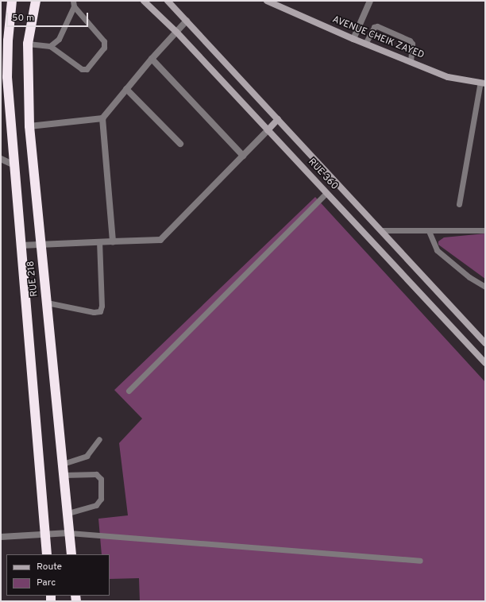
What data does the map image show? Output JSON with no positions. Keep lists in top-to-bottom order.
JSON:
{
  "streets": {
    "highway": ["RUE 218"],
    "main road": ["AVENUE CHEIK ZAYED", "RUE 360"]
  },
  "legend": ["Route", "Parc"],
  "scale_bar": "50 m"
}
